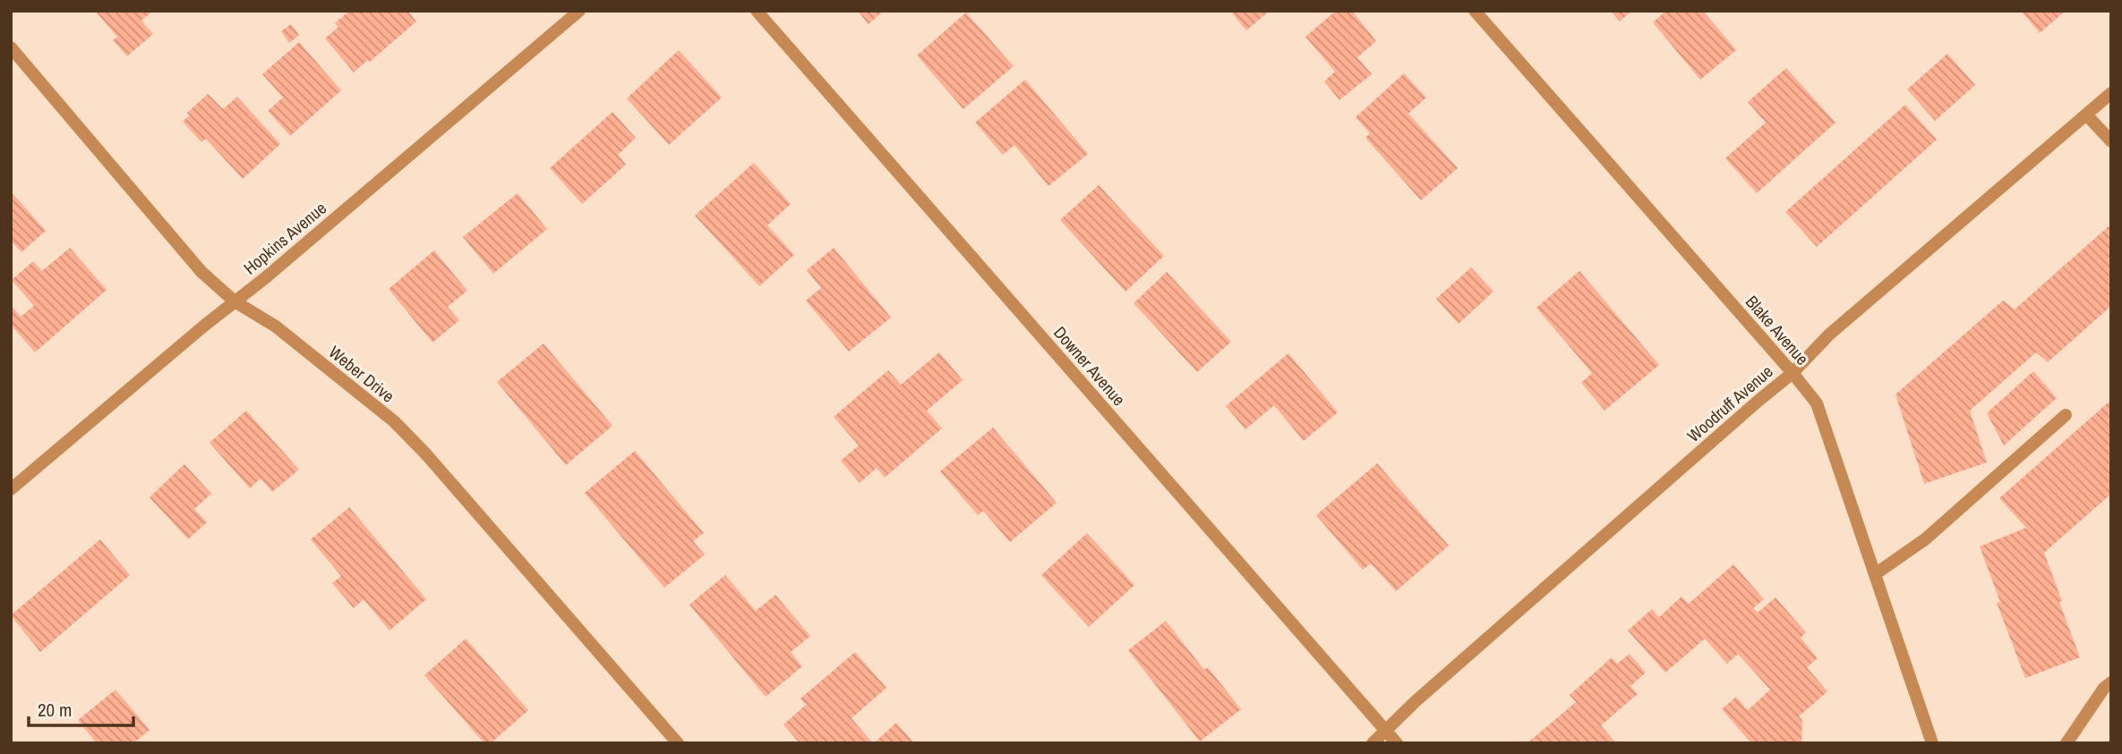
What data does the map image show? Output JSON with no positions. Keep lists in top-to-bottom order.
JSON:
{
  "streets": {
    "street": [
      "Hopkins Avenue",
      "Blake Avenue",
      "Downer Avenue",
      "Weber Drive",
      "Woodruff Avenue"
    ]
  },
  "crossings": [
    ["Hopkins Avenue", "Weber Drive"],
    ["Blake Avenue", "Woodruff Avenue"],
    ["Downer Avenue", "Woodruff Avenue"]
  ],
  "scale_bar": "20 m"
}
